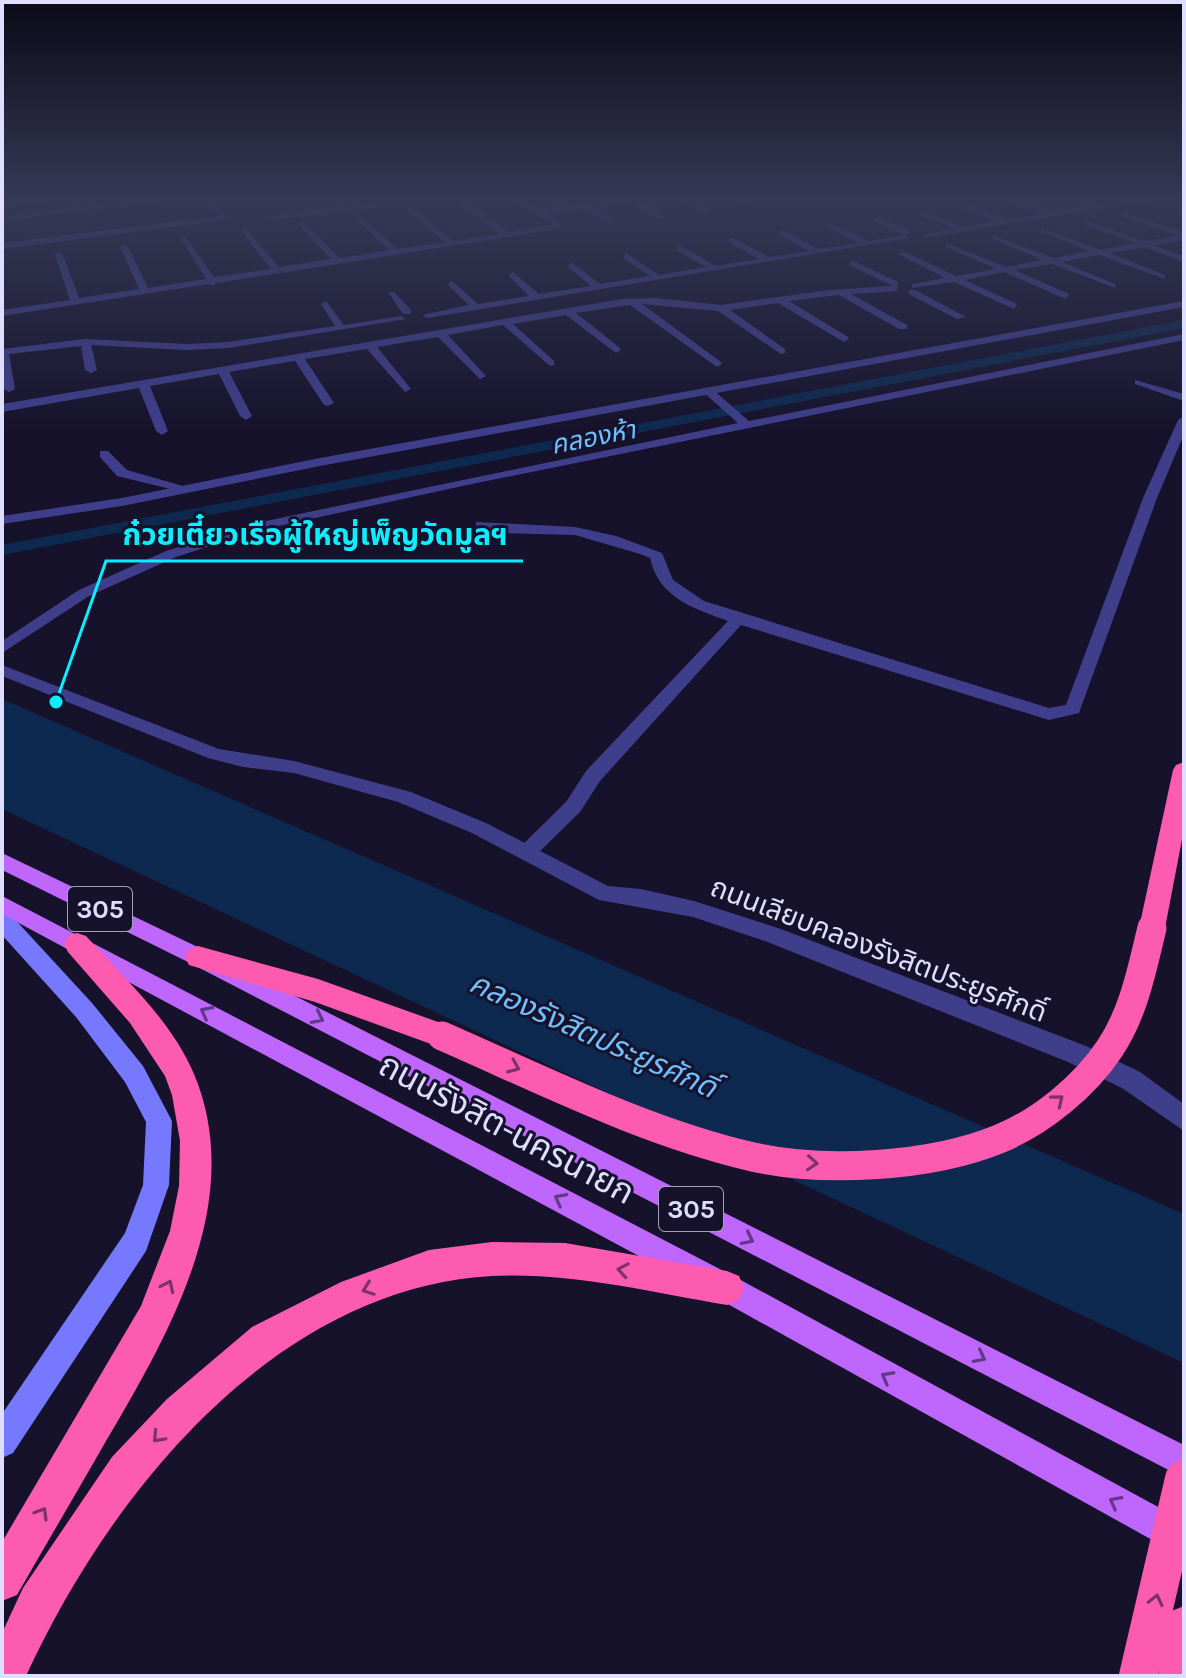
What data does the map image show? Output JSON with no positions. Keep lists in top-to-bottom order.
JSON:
{
  "streets": {
    "main road": ["305", "ถนนรังสิต-นครนายก"],
    "street": ["ถนนเลียบคลองรังสิตประยูรศักดิ์"]
  },
  "water": ["คลองห้า", "คลองรังสิตประยูรศักดิ์"],
  "places": ["ก๋วยเตี๋ยวเรือผู้ใหญ่เพ็ญวัดมูลฯ"]
}
